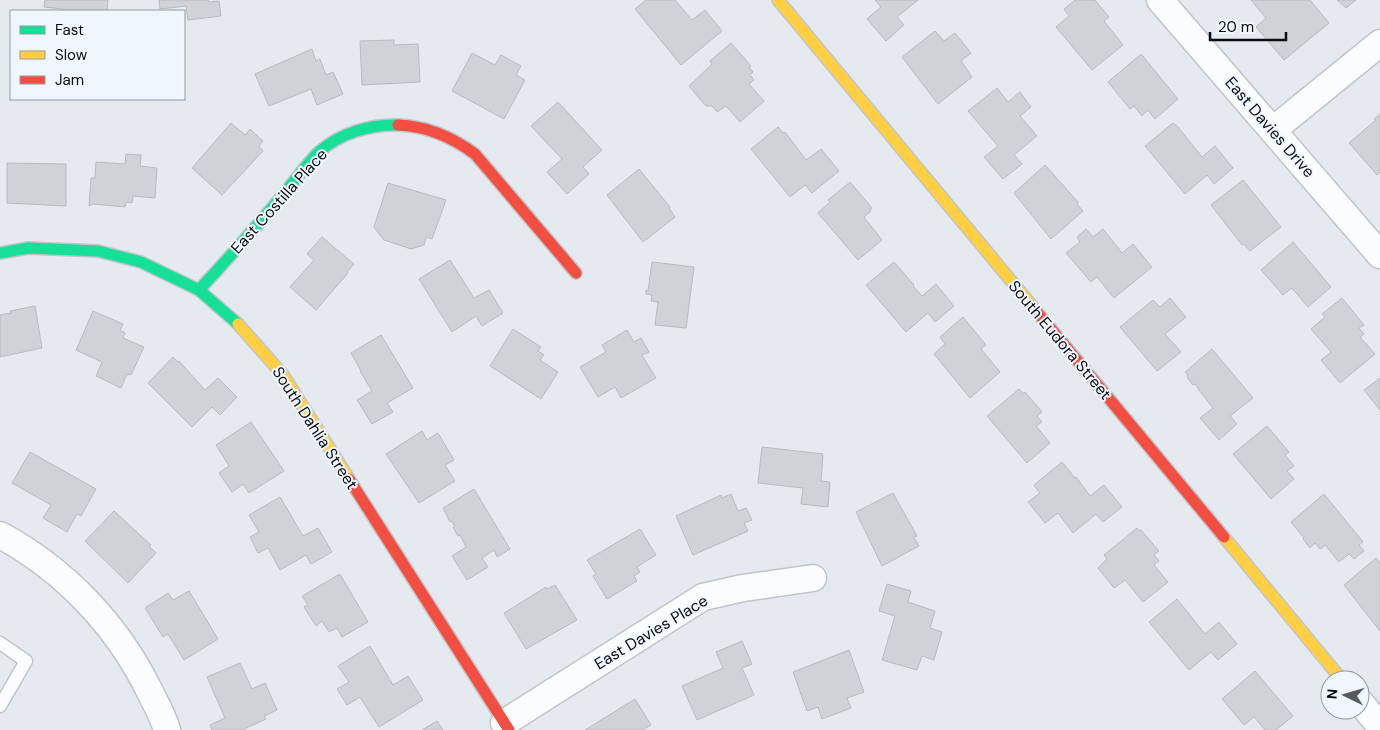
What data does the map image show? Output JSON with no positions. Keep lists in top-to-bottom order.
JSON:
{
  "streets": {
    "street": [
      "East Davies Drive",
      "East Costilla Place",
      "South Eudora Street",
      "South Dahlia Street",
      "East Davies Place"
    ]
  },
  "crossings": [
    ["East Costilla Place", "South Dahlia Street"],
    ["South Dahlia Street", "East Davies Place"]
  ],
  "legend": ["Fast", "Slow", "Jam"],
  "scale_bar": "20 m",
  "north": "left"
}
